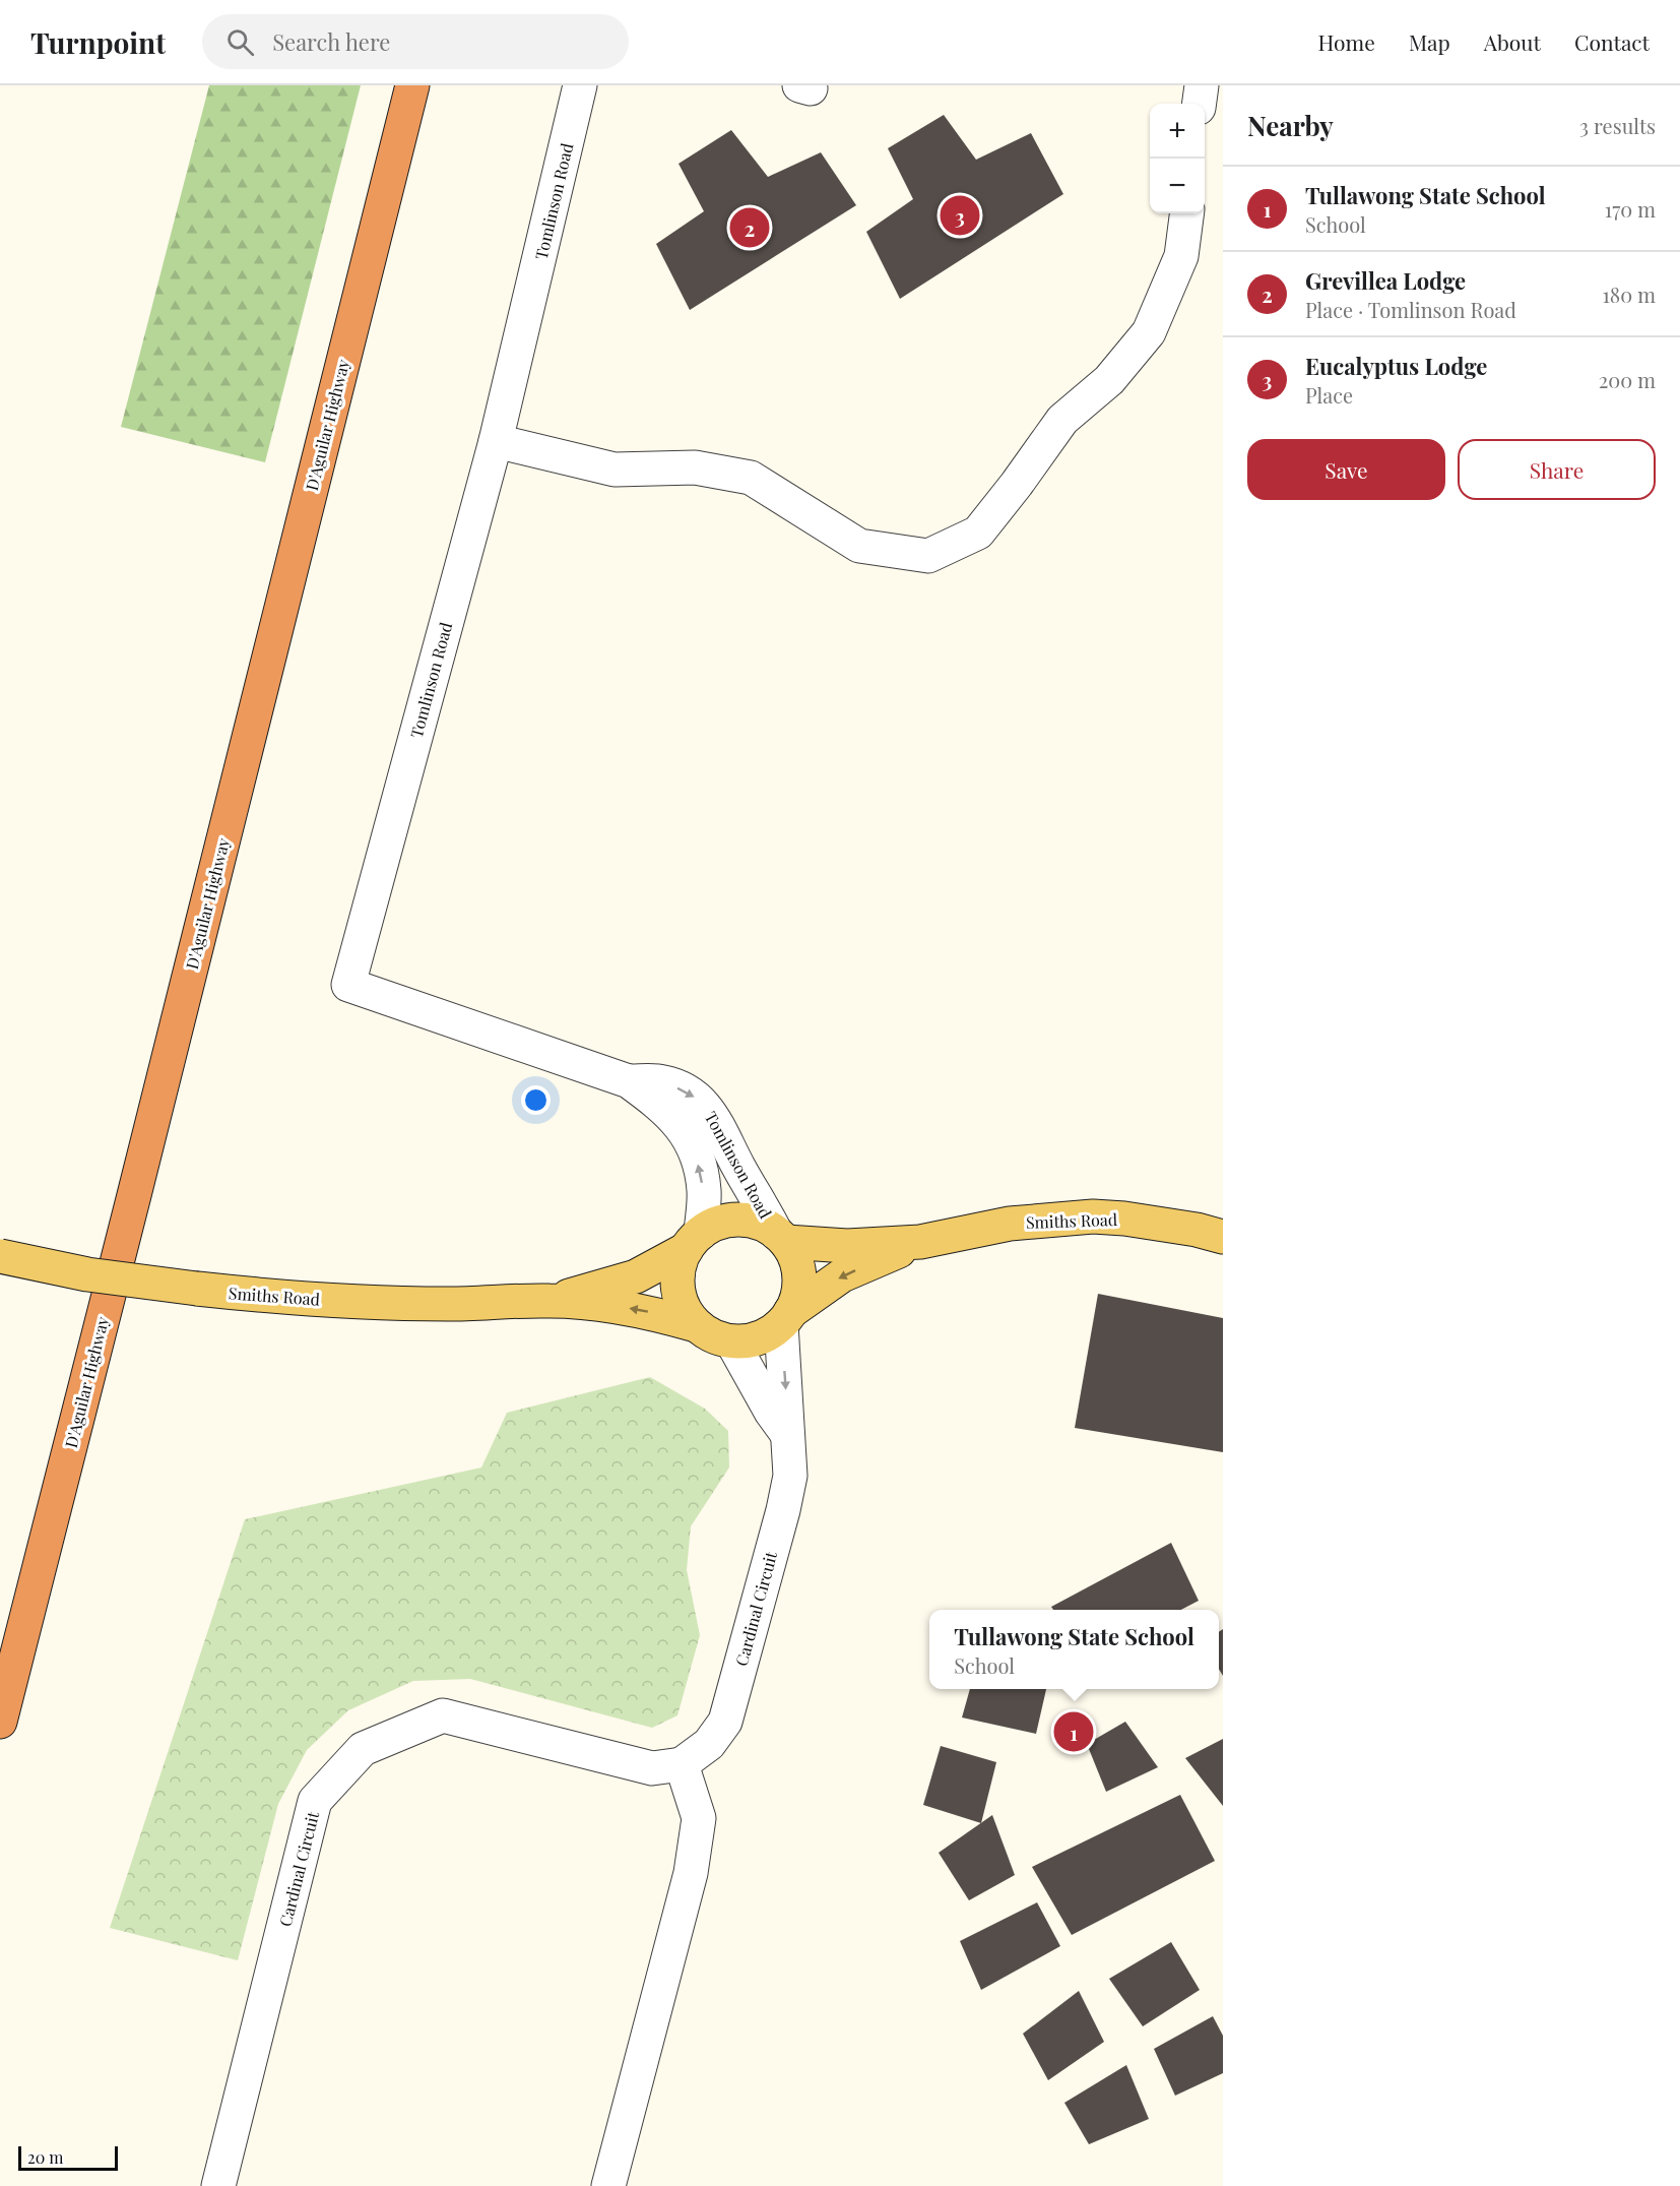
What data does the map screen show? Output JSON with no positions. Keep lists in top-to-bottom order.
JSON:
{
  "streets": {
    "highway": ["D'Aguilar Highway"],
    "main road": ["Smiths Road"],
    "street": ["Tomlinson Road", "Cardinal Circuit"]
  },
  "crossings": [
    ["Tomlinson Road", "Smiths Road"],
    ["Tomlinson Road", "Cardinal Circuit"],
    ["Smiths Road", "Cardinal Circuit"]
  ],
  "scale_bar": "20 m",
  "page": {
    "header": "Turnpoint",
    "search": "Search here",
    "nav": [
      "Home",
      "Map",
      "About",
      "Contact"
    ],
    "heading": ["Nearby", "3 results"],
    "map_buttons": ["+", "−"],
    "list": [
      {
        "mark": "1",
        "name": "Tullawong State School",
        "note": "School",
        "value": "170 m"
      },
      {
        "mark": "2",
        "name": "Grevillea Lodge",
        "note": "Place · Tomlinson Road",
        "value": "180 m"
      },
      {
        "mark": "3",
        "name": "Eucalyptus Lodge",
        "note": "Place",
        "value": "200 m"
      }
    ],
    "pins": ["3", "2", "1"],
    "buttons": ["Save", "Share"],
    "popup": ["Tullawong State School", "School"],
    "scale": "20 m"
  }
}
